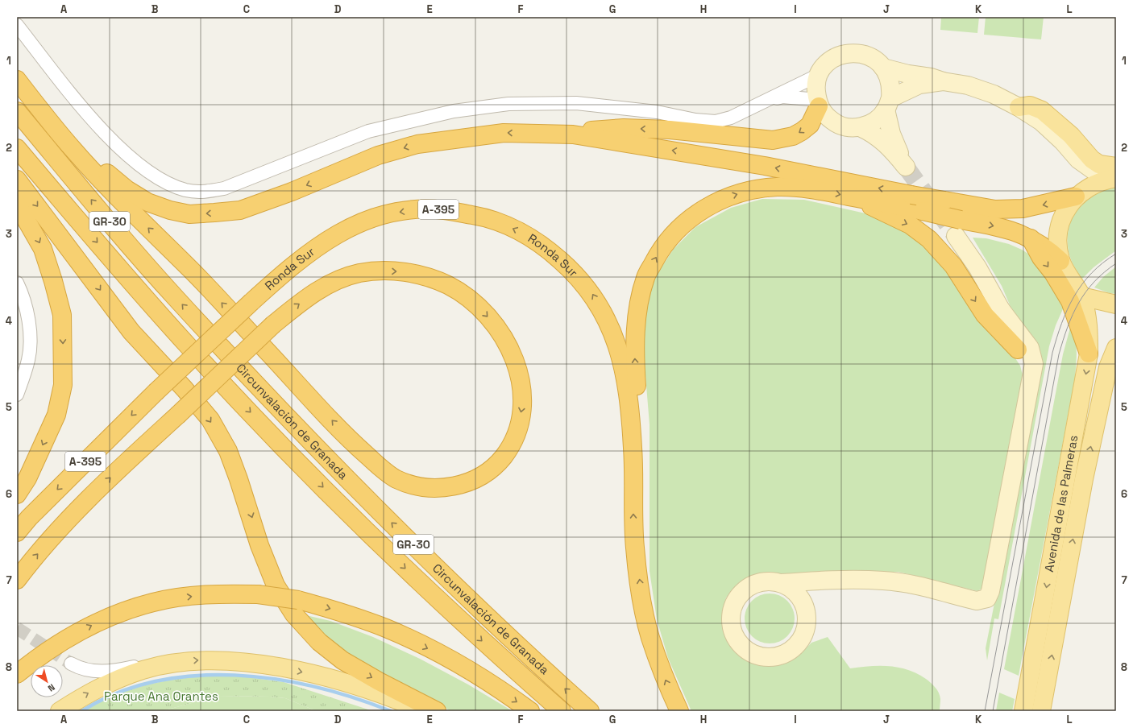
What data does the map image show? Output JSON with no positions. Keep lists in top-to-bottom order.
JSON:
{
  "streets": {
    "highway": [
      "A-395",
      "GR-30",
      "Ronda Sur",
      "Circunvalación de Granada"
    ],
    "main road": ["Avenida de las Palmeras"]
  },
  "parks": ["Parque Ana Orantes"],
  "north": "bottom right",
  "grid": {
    "columns": [
      "A",
      "B",
      "C",
      "D",
      "E",
      "F",
      "G",
      "H",
      "I",
      "J",
      "K",
      "L"
    ],
    "rows": [
      "1",
      "2",
      "3",
      "4",
      "5",
      "6",
      "7",
      "8"
    ]
  }
}
